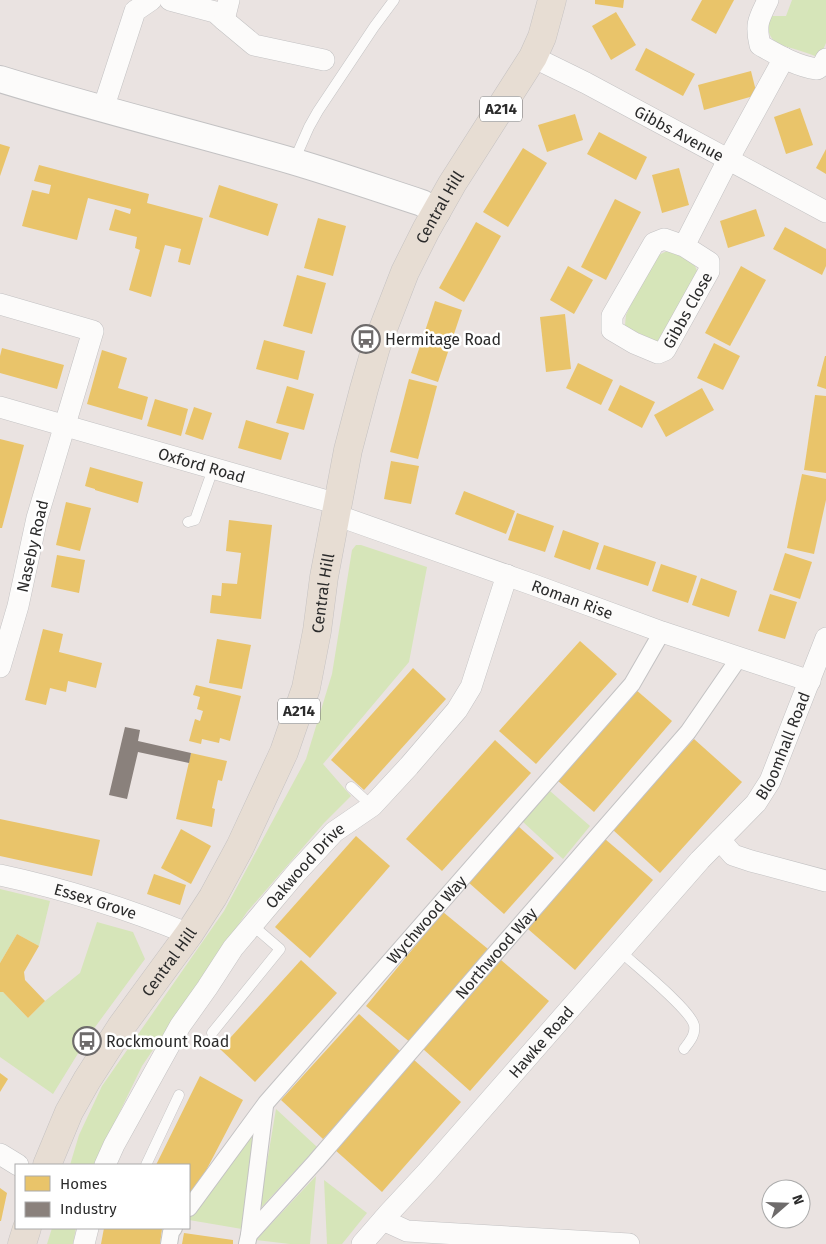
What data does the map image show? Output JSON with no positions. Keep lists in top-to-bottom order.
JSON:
{
  "streets": {
    "main road": ["A214", "Central Hill"],
    "street": [
      "Gibbs Avenue",
      "Gibbs Close",
      "Oxford Road",
      "Naseby Road",
      "Roman Rise",
      "Bloomhall Road",
      "Oakwood Drive",
      "Essex Grove",
      "Wychwood Way",
      "Northwood Way",
      "Hawke Road"
    ]
  },
  "crossings": [
    ["Gibbs Avenue", "Central Hill"],
    ["Central Hill", "Oxford Road"],
    ["Central Hill", "Roman Rise"],
    ["Central Hill", "Essex Grove"],
    ["Oxford Road", "Naseby Road"],
    ["Oxford Road", "Roman Rise"],
    ["Roman Rise", "Bloomhall Road"],
    ["Roman Rise", "Oakwood Drive"],
    ["Roman Rise", "Wychwood Way"],
    ["Roman Rise", "Northwood Way"],
    ["Bloomhall Road", "Hawke Road"]
  ],
  "places": {
    "bus stop": ["Hermitage Road", "Rockmount Road"]
  },
  "legend": ["Homes", "Industry"],
  "north": "right"
}
